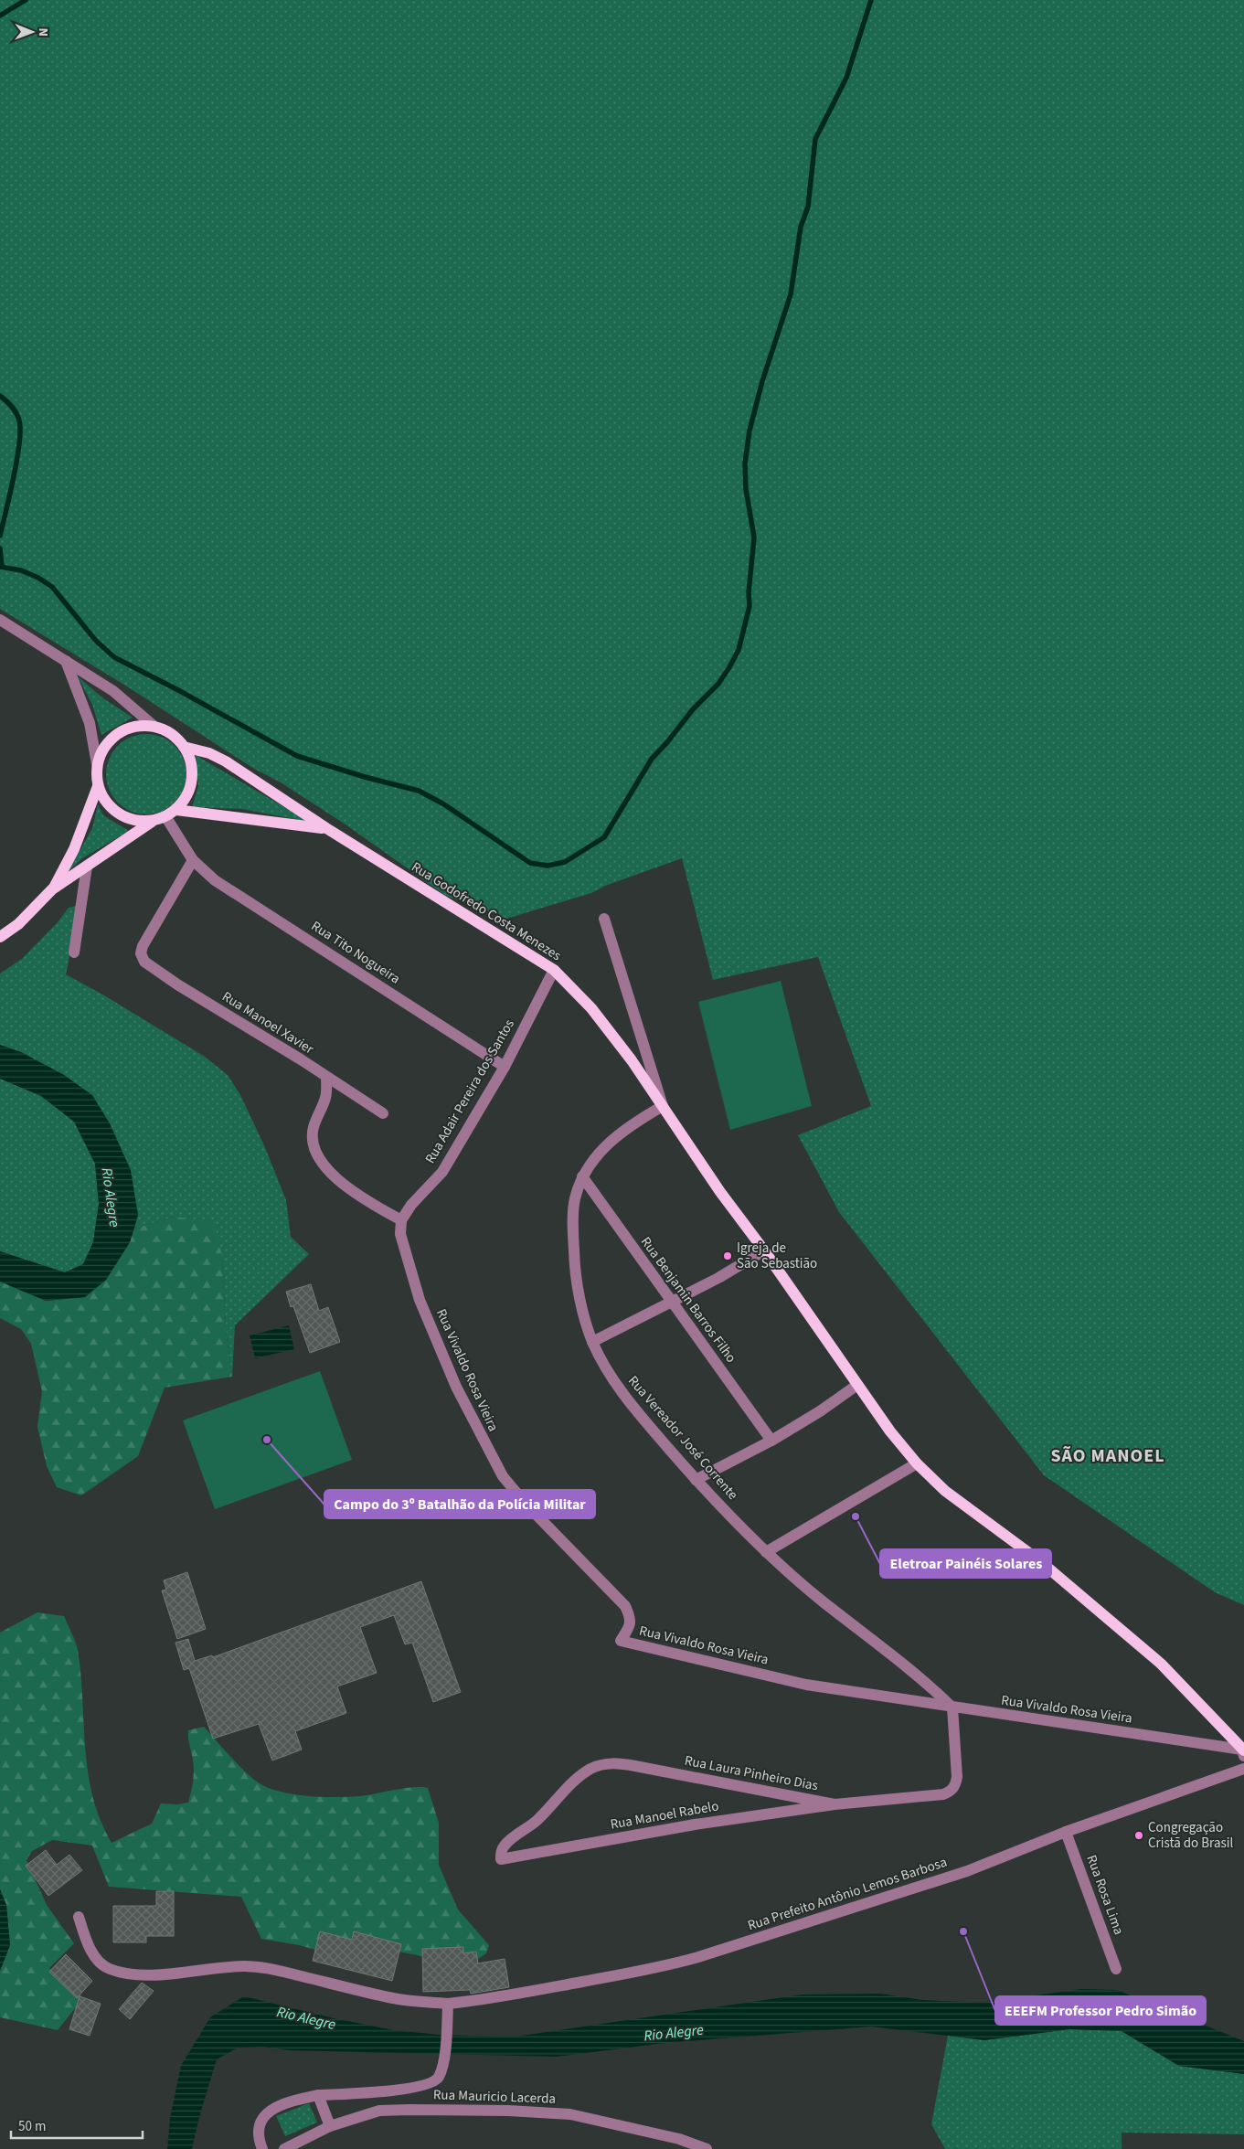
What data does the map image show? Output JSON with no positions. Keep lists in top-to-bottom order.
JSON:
{
  "streets": {
    "main road": ["Rua Godofredo Costa Menezes"],
    "street": [
      "Rua Tito Nogueira",
      "Rua Manoel Xavier",
      "Rua Adair Pereira dos Santos",
      "Rua Benjamin Barros Filho",
      "Rua Vivaldo Rosa Vieira",
      "Rua Vereador José Corrente",
      "Rua Laura Pinheiro Dias",
      "Rua Manoel Rabelo",
      "Rua Prefeito Antônio Lemos Barbosa",
      "Rua Rosa Lima",
      "Rua Mauricio Lacerda"
    ]
  },
  "crossings": [
    ["Rua Godofredo Costa Menezes", "Rua Tito Nogueira"],
    ["Rua Godofredo Costa Menezes", "Rua Adair Pereira dos Santos"],
    ["Rua Godofredo Costa Menezes", "Rua Vivaldo Rosa Vieira"],
    ["Rua Godofredo Costa Menezes", "Rua Vereador José Corrente"],
    ["Rua Tito Nogueira", "Rua Manoel Xavier"],
    ["Rua Tito Nogueira", "Rua Adair Pereira dos Santos"],
    ["Rua Adair Pereira dos Santos", "Rua Vivaldo Rosa Vieira"],
    ["Rua Benjamin Barros Filho", "Rua Vereador José Corrente"],
    ["Rua Vivaldo Rosa Vieira", "Rua Vereador José Corrente"],
    ["Rua Vivaldo Rosa Vieira", "Rua Laura Pinheiro Dias"],
    ["Rua Vereador José Corrente", "Rua Laura Pinheiro Dias"],
    ["Rua Laura Pinheiro Dias", "Rua Manoel Rabelo"],
    ["Rua Prefeito Antônio Lemos Barbosa", "Rua Rosa Lima"]
  ],
  "districts": ["SÃO MANOEL"],
  "water": ["Rio Alegre"],
  "places": [
    "Igreja de São Sebastião",
    "Campo do 3º Batalhão da Polícia Militar",
    "Eletroar Painéis Solares",
    "Congregação Cristã do Brasil",
    "EEEFM Professor Pedro Simão"
  ],
  "scale_bar": "50 m",
  "north": "right"
}
